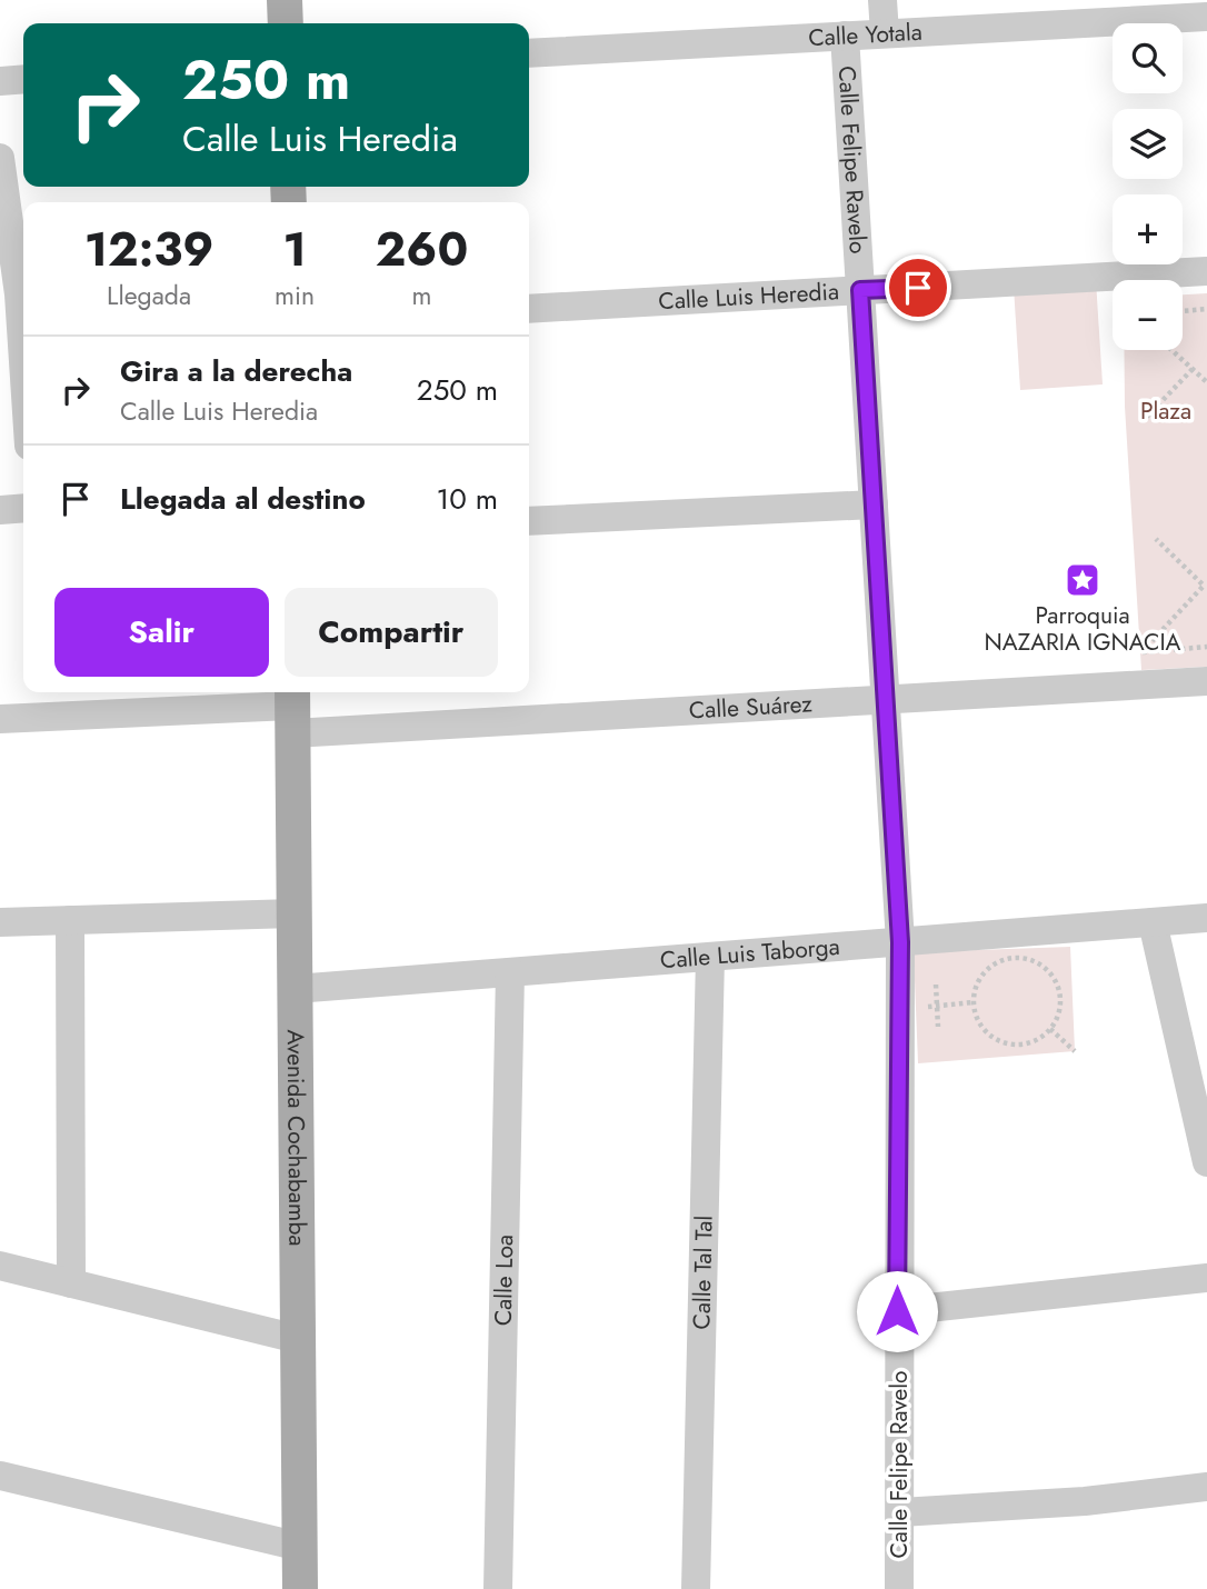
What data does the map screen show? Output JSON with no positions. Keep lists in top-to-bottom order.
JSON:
{
  "streets": {
    "main road": ["Avenida Cochabamba"],
    "street": [
      "Calle Yotala",
      "Calle Felipe Ravelo",
      "Calle Luis Heredia",
      "Calle Suárez",
      "Calle Luis Taborga",
      "Calle Tal Tal",
      "Calle Loa"
    ]
  },
  "crossings": [
    ["Calle Yotala", "Calle Felipe Ravelo"],
    ["Calle Felipe Ravelo", "Calle Luis Heredia"],
    ["Calle Felipe Ravelo", "Calle Suárez"],
    ["Calle Felipe Ravelo", "Calle Luis Taborga"],
    ["Calle Suárez", "Avenida Cochabamba"],
    ["Calle Luis Taborga", "Avenida Cochabamba"],
    ["Calle Luis Taborga", "Calle Tal Tal"],
    ["Calle Luis Taborga", "Calle Loa"]
  ],
  "parks": ["Plaza"],
  "places": {
    "place": ["Parroquia NAZARIA IGNACIA"]
  },
  "page": {
    "map_buttons": ["+", "−"],
    "turn": ["250 m", "Calle Luis Heredia"],
    "eta": [
      "12:39",
      "Llegada",
      "1",
      "min",
      "260",
      "m"
    ],
    "list": [
      {
        "name": "Gira a la derecha",
        "note": "Calle Luis Heredia",
        "value": "250 m"
      },
      {
        "name": "Llegada al destino",
        "value": "10 m"
      }
    ],
    "buttons": ["Salir", "Compartir"]
  }
}
